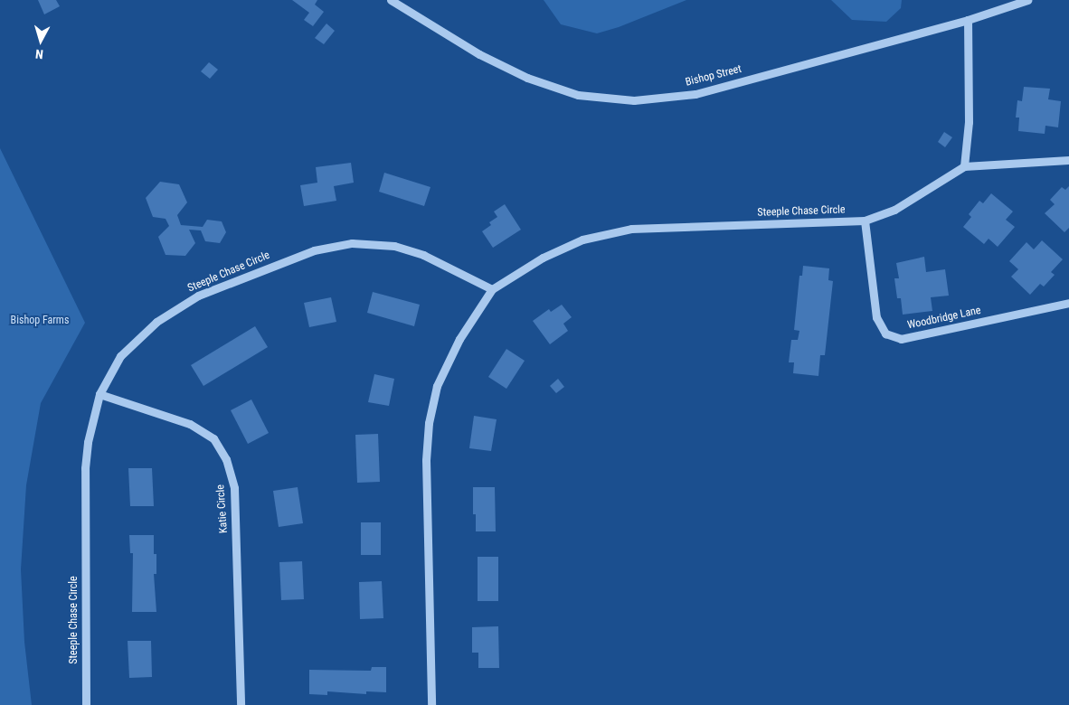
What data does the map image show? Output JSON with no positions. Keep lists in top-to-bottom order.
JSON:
{
  "streets": {
    "street": [
      "Bishop Street",
      "Steeple Chase Circle",
      "Woodbridge Lane",
      "Katie Circle"
    ]
  },
  "crossings": [
    ["Steeple Chase Circle", "Woodbridge Lane"],
    ["Steeple Chase Circle", "Katie Circle"]
  ],
  "parks": ["Bishop Farms"],
  "north": "bottom"
}
